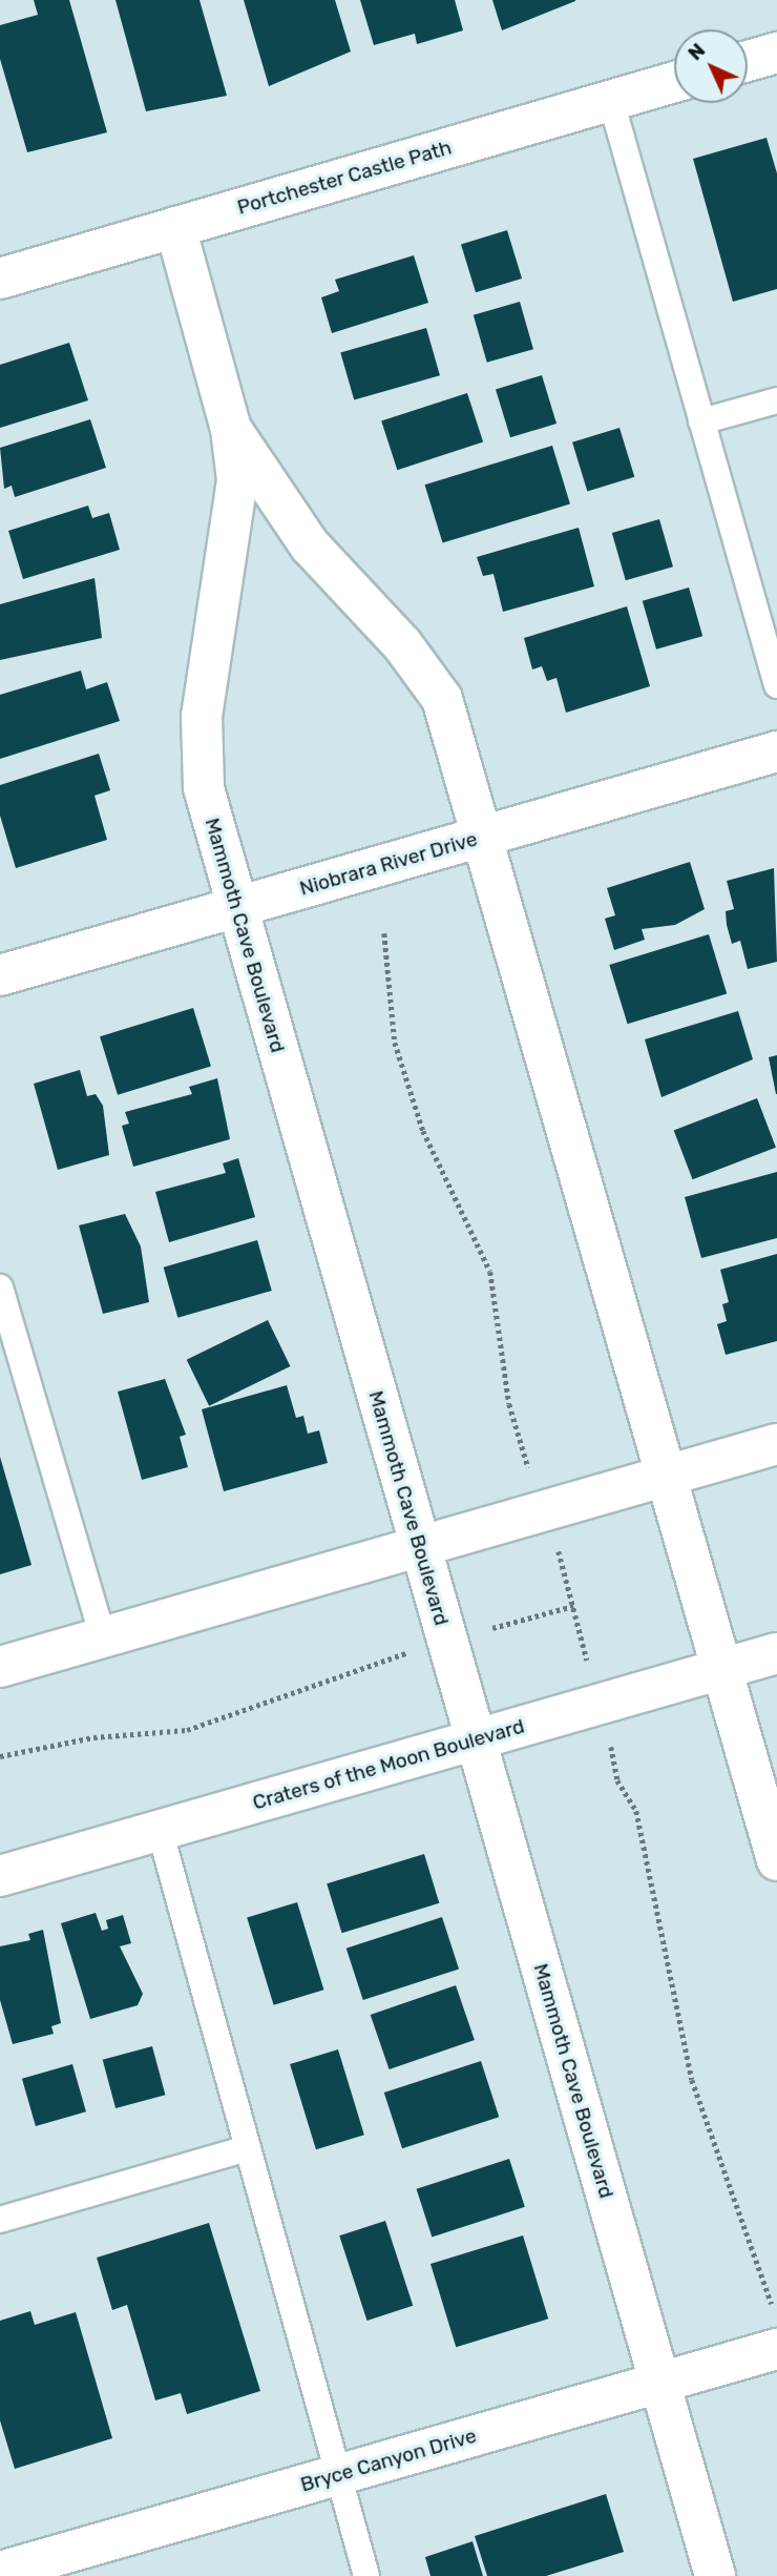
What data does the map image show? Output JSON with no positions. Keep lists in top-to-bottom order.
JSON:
{
  "streets": {
    "street": [
      "Portchester Castle Path",
      "Niobrara River Drive",
      "Mammoth Cave Boulevard",
      "Craters of the Moon Boulevard",
      "Bryce Canyon Drive"
    ]
  },
  "crossings": [
    ["Portchester Castle Path", "Mammoth Cave Boulevard"],
    ["Niobrara River Drive", "Mammoth Cave Boulevard"],
    ["Mammoth Cave Boulevard", "Craters of the Moon Boulevard"],
    ["Mammoth Cave Boulevard", "Bryce Canyon Drive"]
  ],
  "north": "top left"
}
